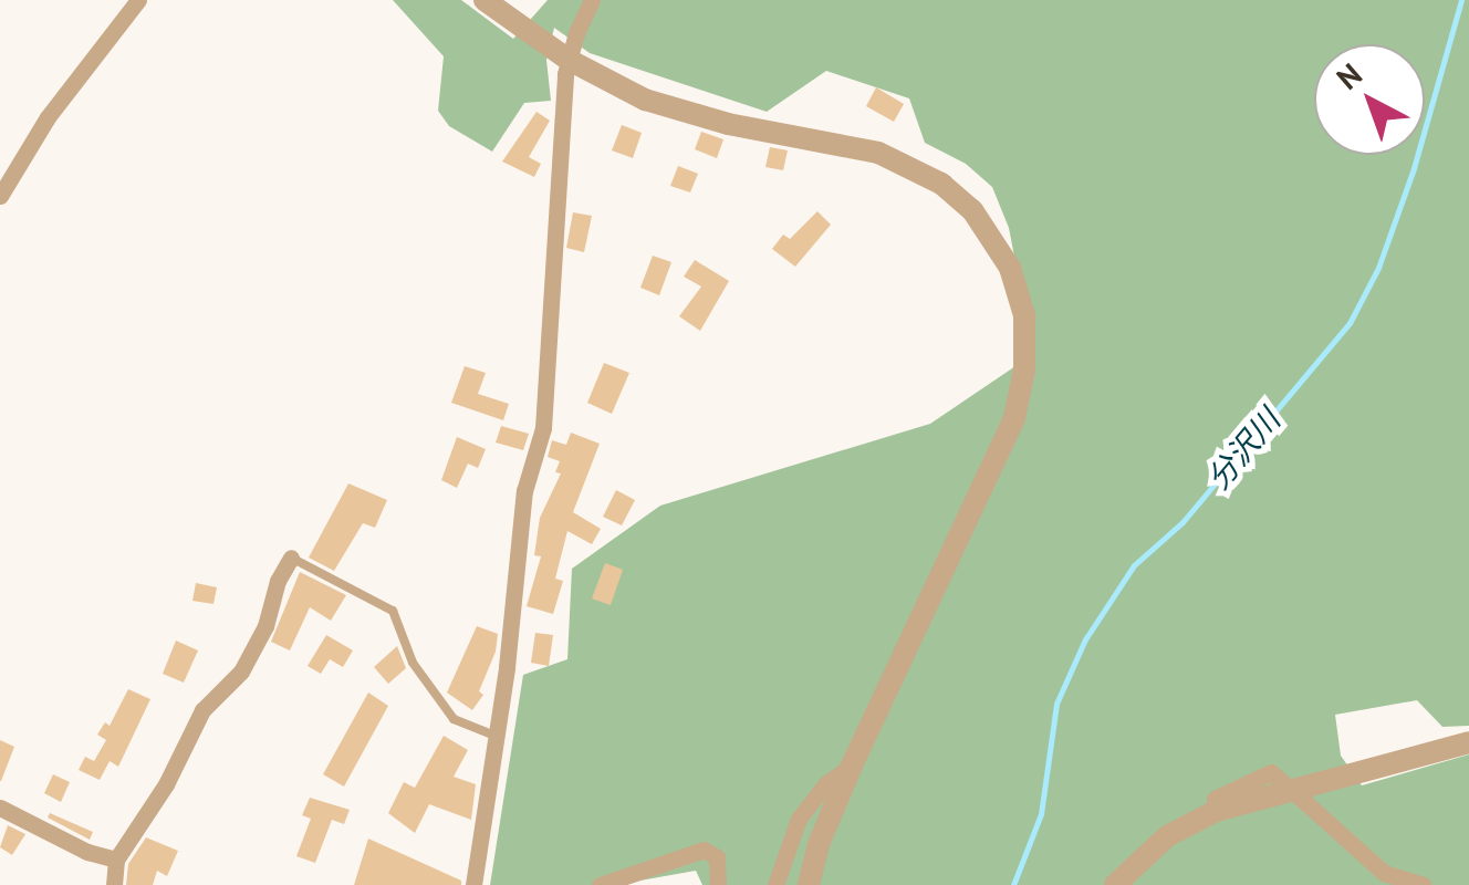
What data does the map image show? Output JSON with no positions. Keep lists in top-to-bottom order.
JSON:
{
  "water": ["分沢川"],
  "north": "top left"
}
